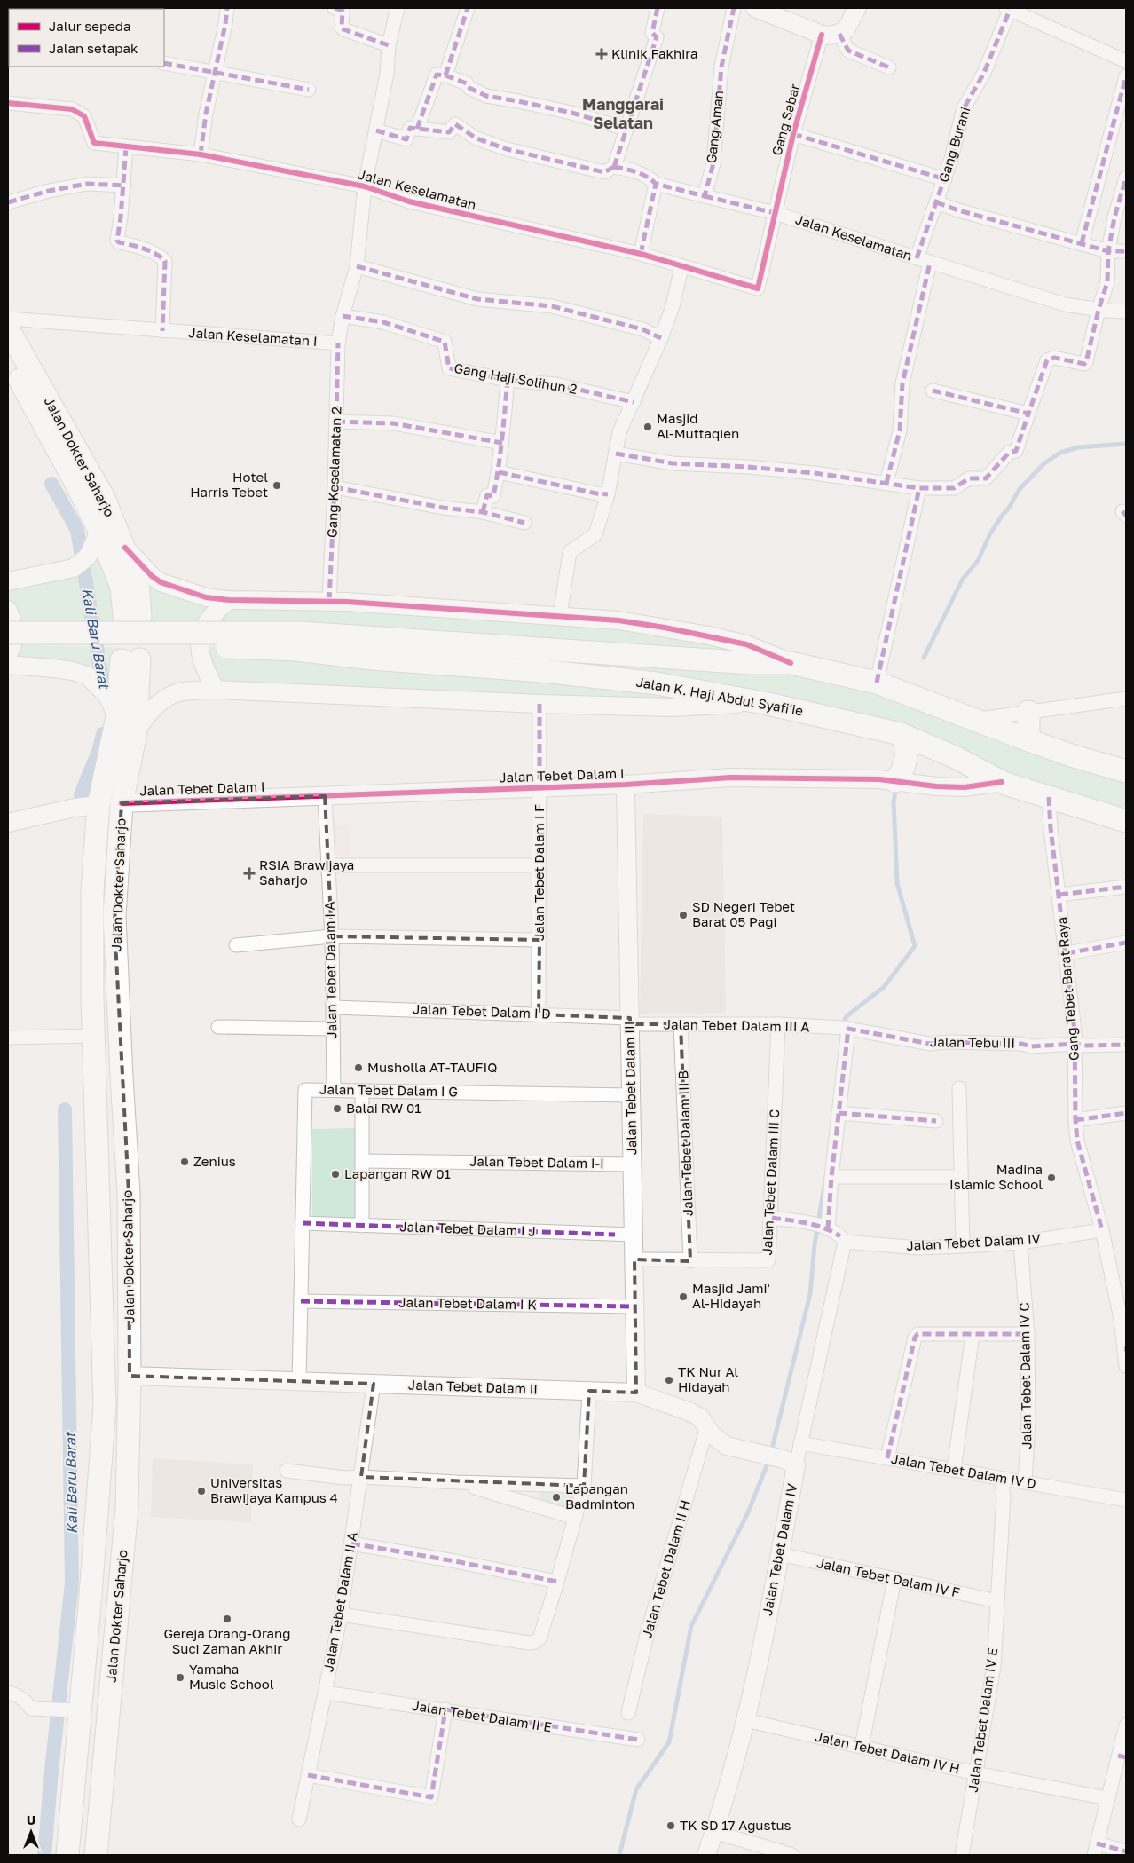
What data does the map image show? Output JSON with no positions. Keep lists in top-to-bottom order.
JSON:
{
  "streets": {
    "main road": ["Jalan Dokter Saharjo", "Jalan K. Haji Abdul Syafi'ie"],
    "street": [
      "Gang Sabar",
      "Gang Aman",
      "Gang Burani",
      "Jalan Keselamatan",
      "Jalan Keselamatan I",
      "Gang Haji Solihun 2",
      "Gang Keselamatan 2",
      "Jalan Tebet Dalam I",
      "Jalan Tebet Dalam I F",
      "Jalan Tebet Dalam I A",
      "Gang Tebet Barat Raya",
      "Jalan Tebet Dalam I D",
      "Jalan Tebet Dalam III A",
      "Jalan Tebu III",
      "Jalan Tebet Dalam III",
      "Jalan Tebet Dalam I G",
      "Jalan Tebet Dalam III B",
      "Jalan Tebet Dalam I-I",
      "Jalan Tebet Dalam III C",
      "Jalan Tebet Dalam I J",
      "Jalan Tebet Dalam IV",
      "Jalan Tebet Dalam I K",
      "Jalan Tebet Dalam IV C",
      "Jalan Tebet Dalam II",
      "Jalan Tebet Dalam IV D",
      "Jalan Tebet Dalam II H",
      "Jalan Tebet Dalam IV F",
      "Jalan Tebet Dalam II A",
      "Jalan Tebet Dalam II E",
      "Jalan Tebet Dalam IV E",
      "Jalan Tebet Dalam IV H"
    ]
  },
  "crossings": [
    ["Gang Sabar", "Jalan Keselamatan"],
    ["Gang Burani", "Jalan Keselamatan"],
    ["Jalan Keselamatan I", "Gang Keselamatan 2"],
    ["Jalan Dokter Saharjo", "Jalan Tebet Dalam I"],
    ["Jalan Dokter Saharjo", "Jalan Tebet Dalam II"],
    ["Jalan K. Haji Abdul Syafi'ie", "Jalan Tebet Dalam I"],
    ["Jalan K. Haji Abdul Syafi'ie", "Gang Tebet Barat Raya"],
    ["Jalan Tebet Dalam I", "Jalan Tebet Dalam I F"],
    ["Jalan Tebet Dalam I", "Jalan Tebet Dalam I A"],
    ["Jalan Tebet Dalam I", "Jalan Tebet Dalam III"],
    ["Jalan Tebet Dalam I F", "Jalan Tebet Dalam I D"],
    ["Jalan Tebet Dalam I A", "Jalan Tebet Dalam I D"],
    ["Jalan Tebet Dalam I A", "Jalan Tebet Dalam I G"],
    ["Gang Tebet Barat Raya", "Jalan Tebu III"],
    ["Gang Tebet Barat Raya", "Jalan Tebet Dalam IV"],
    ["Jalan Tebet Dalam I D", "Jalan Tebet Dalam III A"],
    ["Jalan Tebet Dalam I D", "Jalan Tebet Dalam III"],
    ["Jalan Tebet Dalam III A", "Jalan Tebu III"],
    ["Jalan Tebet Dalam III A", "Jalan Tebet Dalam III"],
    ["Jalan Tebet Dalam III A", "Jalan Tebet Dalam III B"],
    ["Jalan Tebet Dalam III A", "Jalan Tebet Dalam III C"],
    ["Jalan Tebet Dalam III", "Jalan Tebet Dalam I G"],
    ["Jalan Tebet Dalam III", "Jalan Tebet Dalam I-I"],
    ["Jalan Tebet Dalam III", "Jalan Tebet Dalam III C"],
    ["Jalan Tebet Dalam III", "Jalan Tebet Dalam I J"],
    ["Jalan Tebet Dalam III", "Jalan Tebet Dalam I K"],
    ["Jalan Tebet Dalam III", "Jalan Tebet Dalam II"],
    ["Jalan Tebet Dalam I G", "Jalan Tebet Dalam I J"],
    ["Jalan Tebet Dalam I G", "Jalan Tebet Dalam I K"],
    ["Jalan Tebet Dalam I G", "Jalan Tebet Dalam II"],
    ["Jalan Tebet Dalam III B", "Jalan Tebet Dalam III C"],
    ["Jalan Tebet Dalam IV", "Jalan Tebet Dalam IV C"],
    ["Jalan Tebet Dalam IV", "Jalan Tebet Dalam II"],
    ["Jalan Tebet Dalam IV", "Jalan Tebet Dalam IV D"],
    ["Jalan Tebet Dalam IV", "Jalan Tebet Dalam IV F"],
    ["Jalan Tebet Dalam IV", "Jalan Tebet Dalam IV H"],
    ["Jalan Tebet Dalam IV C", "Jalan Tebet Dalam IV D"],
    ["Jalan Tebet Dalam II", "Jalan Tebet Dalam II H"],
    ["Jalan Tebet Dalam II", "Jalan Tebet Dalam II A"],
    ["Jalan Tebet Dalam IV D", "Jalan Tebet Dalam IV E"],
    ["Jalan Tebet Dalam IV F", "Jalan Tebet Dalam IV E"],
    ["Jalan Tebet Dalam II A", "Jalan Tebet Dalam II E"],
    ["Jalan Tebet Dalam IV E", "Jalan Tebet Dalam IV H"]
  ],
  "districts": ["Manggarai Selatan"],
  "water": ["Kali Baru Barat"],
  "places": {
    "health": ["Klinik Fakhira", "RSIA Brawijaya Saharjo"],
    "other": [
      "Masjid Al-Muttaqien",
      "Hotel Harris Tebet",
      "SD Negeri Tebet Barat 05 Pagi",
      "Musholla AT-TAUFIQ",
      "Balai RW 01",
      "Zenius",
      "Lapangan RW 01",
      "Madina Islamic School",
      "Masjid Jami' Al-Hidayah",
      "TK Nur Al Hidayah",
      "Universitas Brawijaya Kampus 4",
      "Lapangan Badminton",
      "Gereja Orang-Orang Suci Zaman Akhir",
      "Yamaha Music School",
      "TK SD 17 Agustus"
    ]
  },
  "legend": ["Jalur sepeda", "Jalan setapak"],
  "north": "top"
}
